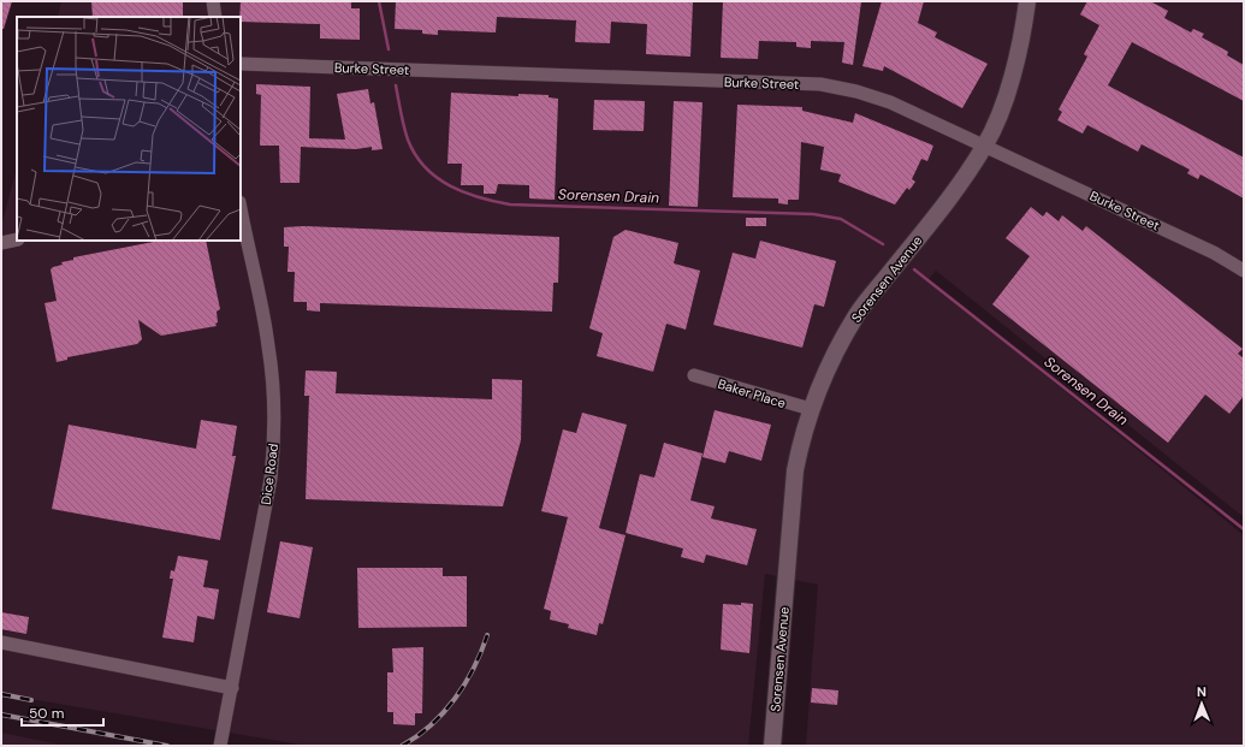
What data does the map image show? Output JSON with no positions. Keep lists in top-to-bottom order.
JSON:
{
  "streets": {
    "street": [
      "Burke Street",
      "Sorensen Avenue",
      "Baker Place",
      "Dice Road"
    ]
  },
  "crossings": [
    ["Burke Street", "Sorensen Avenue"],
    ["Sorensen Avenue", "Baker Place"]
  ],
  "water": ["Sorensen Drain"],
  "scale_bar": "50 m",
  "north": "top"
}
